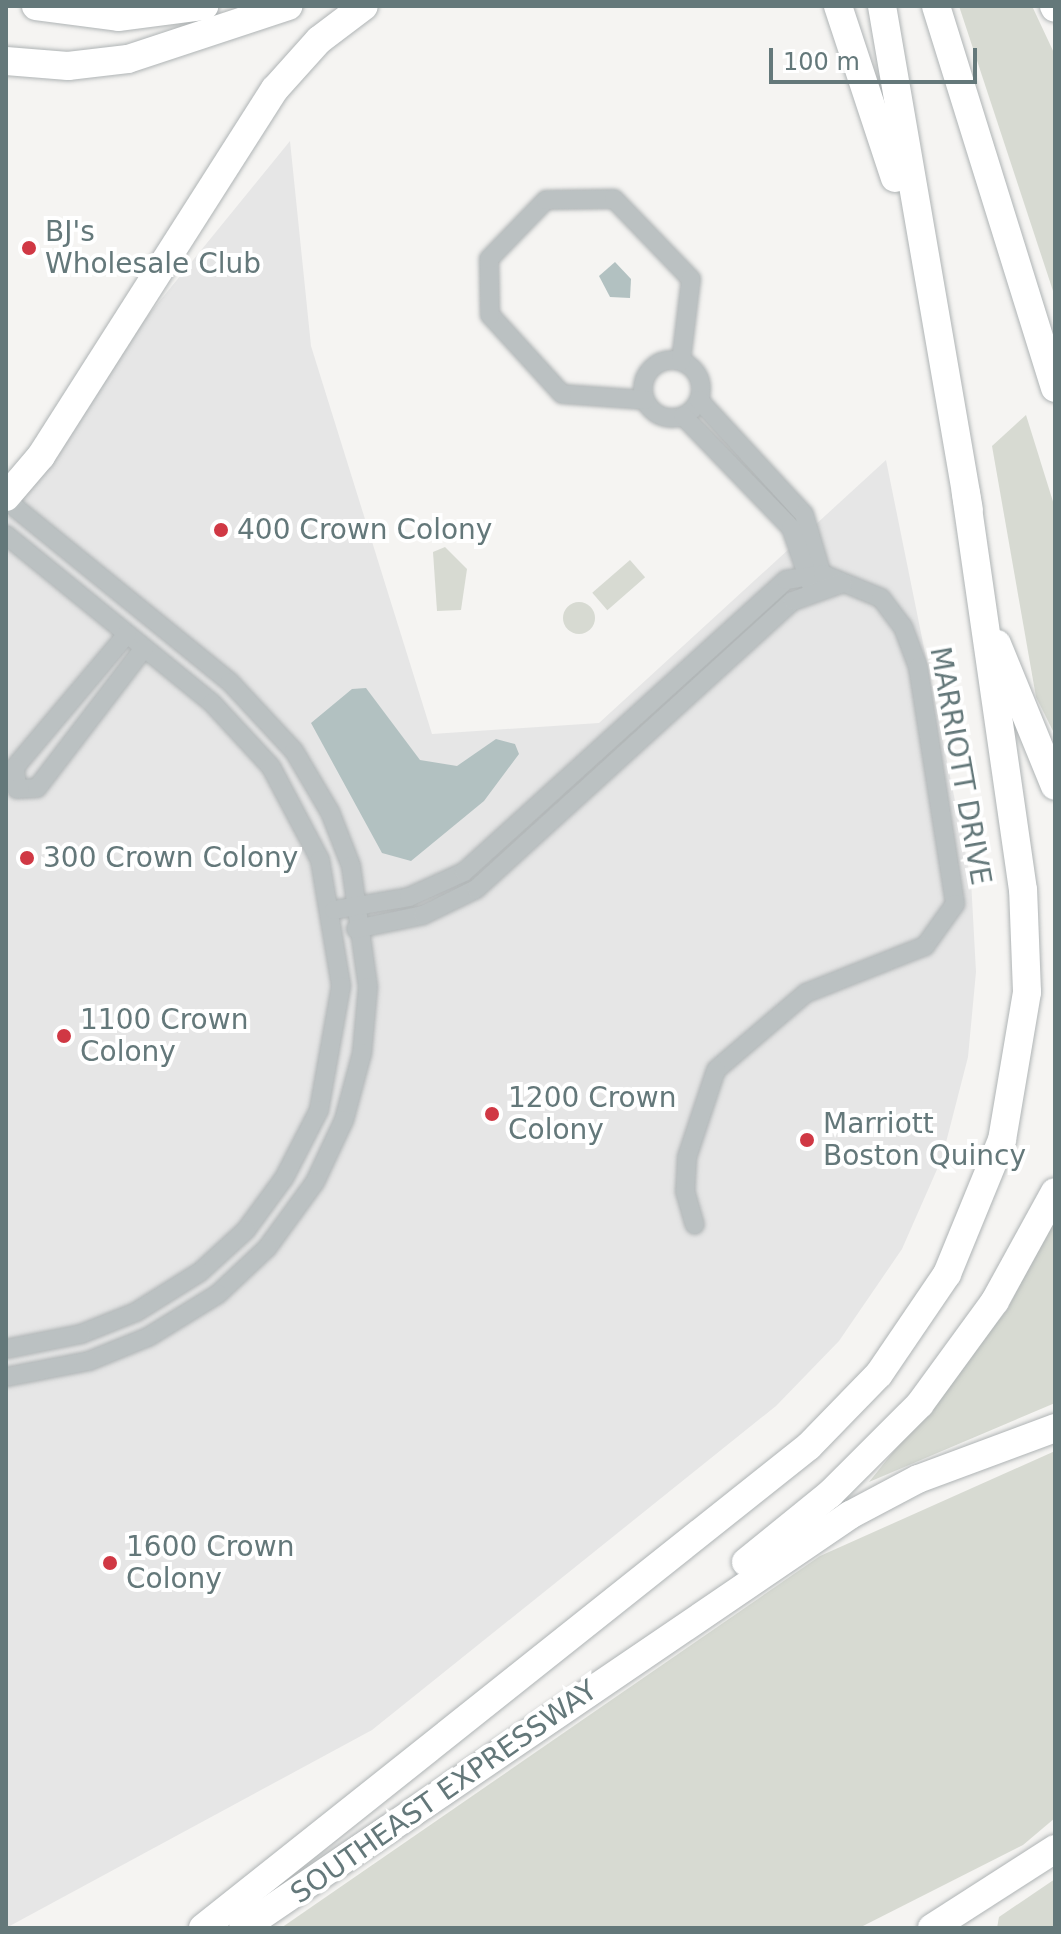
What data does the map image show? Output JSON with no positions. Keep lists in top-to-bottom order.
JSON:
{
  "streets": {
    "highway": ["SOUTHEAST EXPRESSWAY"],
    "street": ["MARRIOTT DRIVE"]
  },
  "places": [
    "BJ's Wholesale Club",
    "400 Crown Colony",
    "300 Crown Colony",
    "1100 Crown Colony",
    "1200 Crown Colony",
    "Marriott Boston Quincy",
    "1600 Crown Colony"
  ],
  "scale_bar": "100 m"
}
